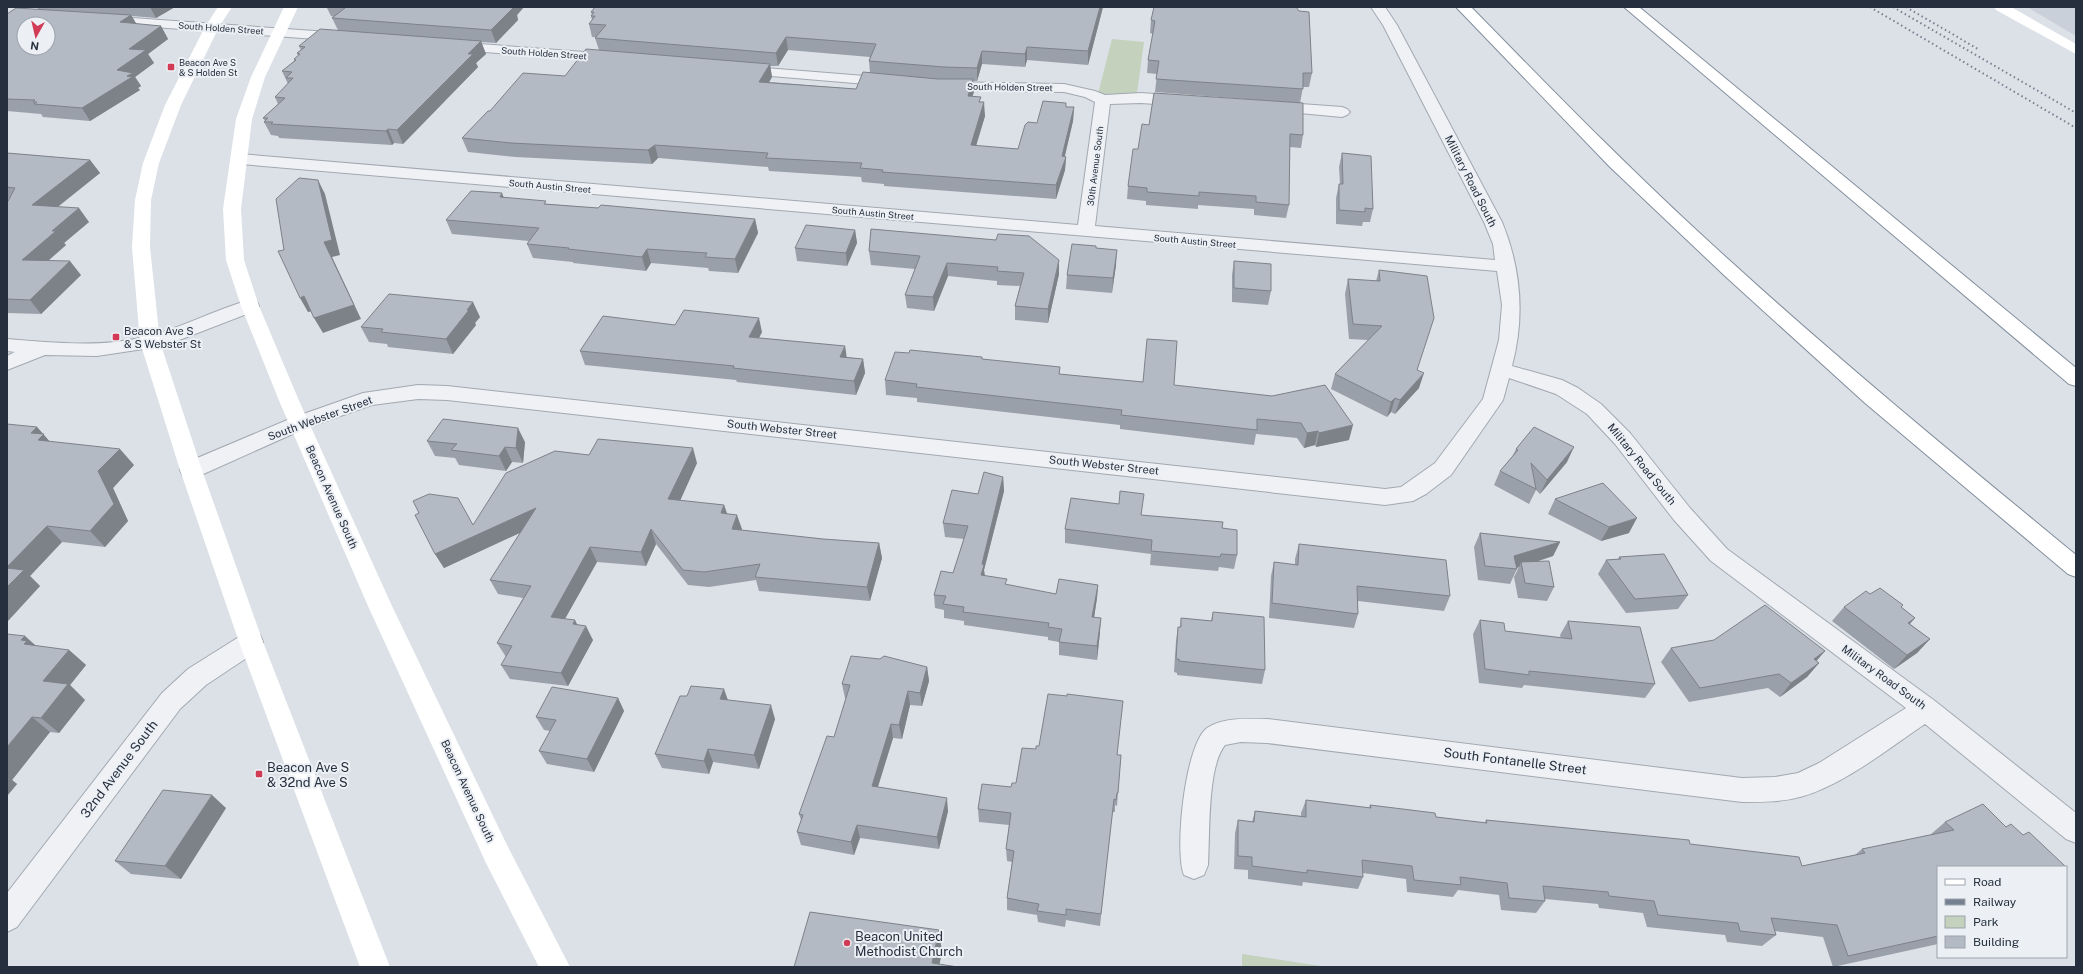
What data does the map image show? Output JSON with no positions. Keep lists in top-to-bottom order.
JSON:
{
  "streets": {
    "main road": ["Beacon Avenue South"],
    "street": [
      "South Holden Street",
      "30th Avenue South",
      "Military Road South",
      "South Austin Street",
      "South Webster Street",
      "South Fontanelle Street",
      "32nd Avenue South"
    ]
  },
  "crossings": [
    ["South Holden Street", "30th Avenue South"],
    ["South Holden Street", "Beacon Avenue South"],
    ["30th Avenue South", "South Austin Street"],
    ["Military Road South", "South Austin Street"],
    ["Military Road South", "South Webster Street"],
    ["Military Road South", "South Fontanelle Street"],
    ["South Austin Street", "Beacon Avenue South"],
    ["South Webster Street", "Beacon Avenue South"]
  ],
  "places": {
    "transit": ["Beacon Ave S & S Holden St", "Beacon Ave S & S Webster St", "Beacon Ave S & 32nd Ave S"],
    "other": ["Beacon United Methodist Church"]
  },
  "legend": [
    "Road",
    "Railway",
    "Park",
    "Building"
  ],
  "north": "bottom"
}
